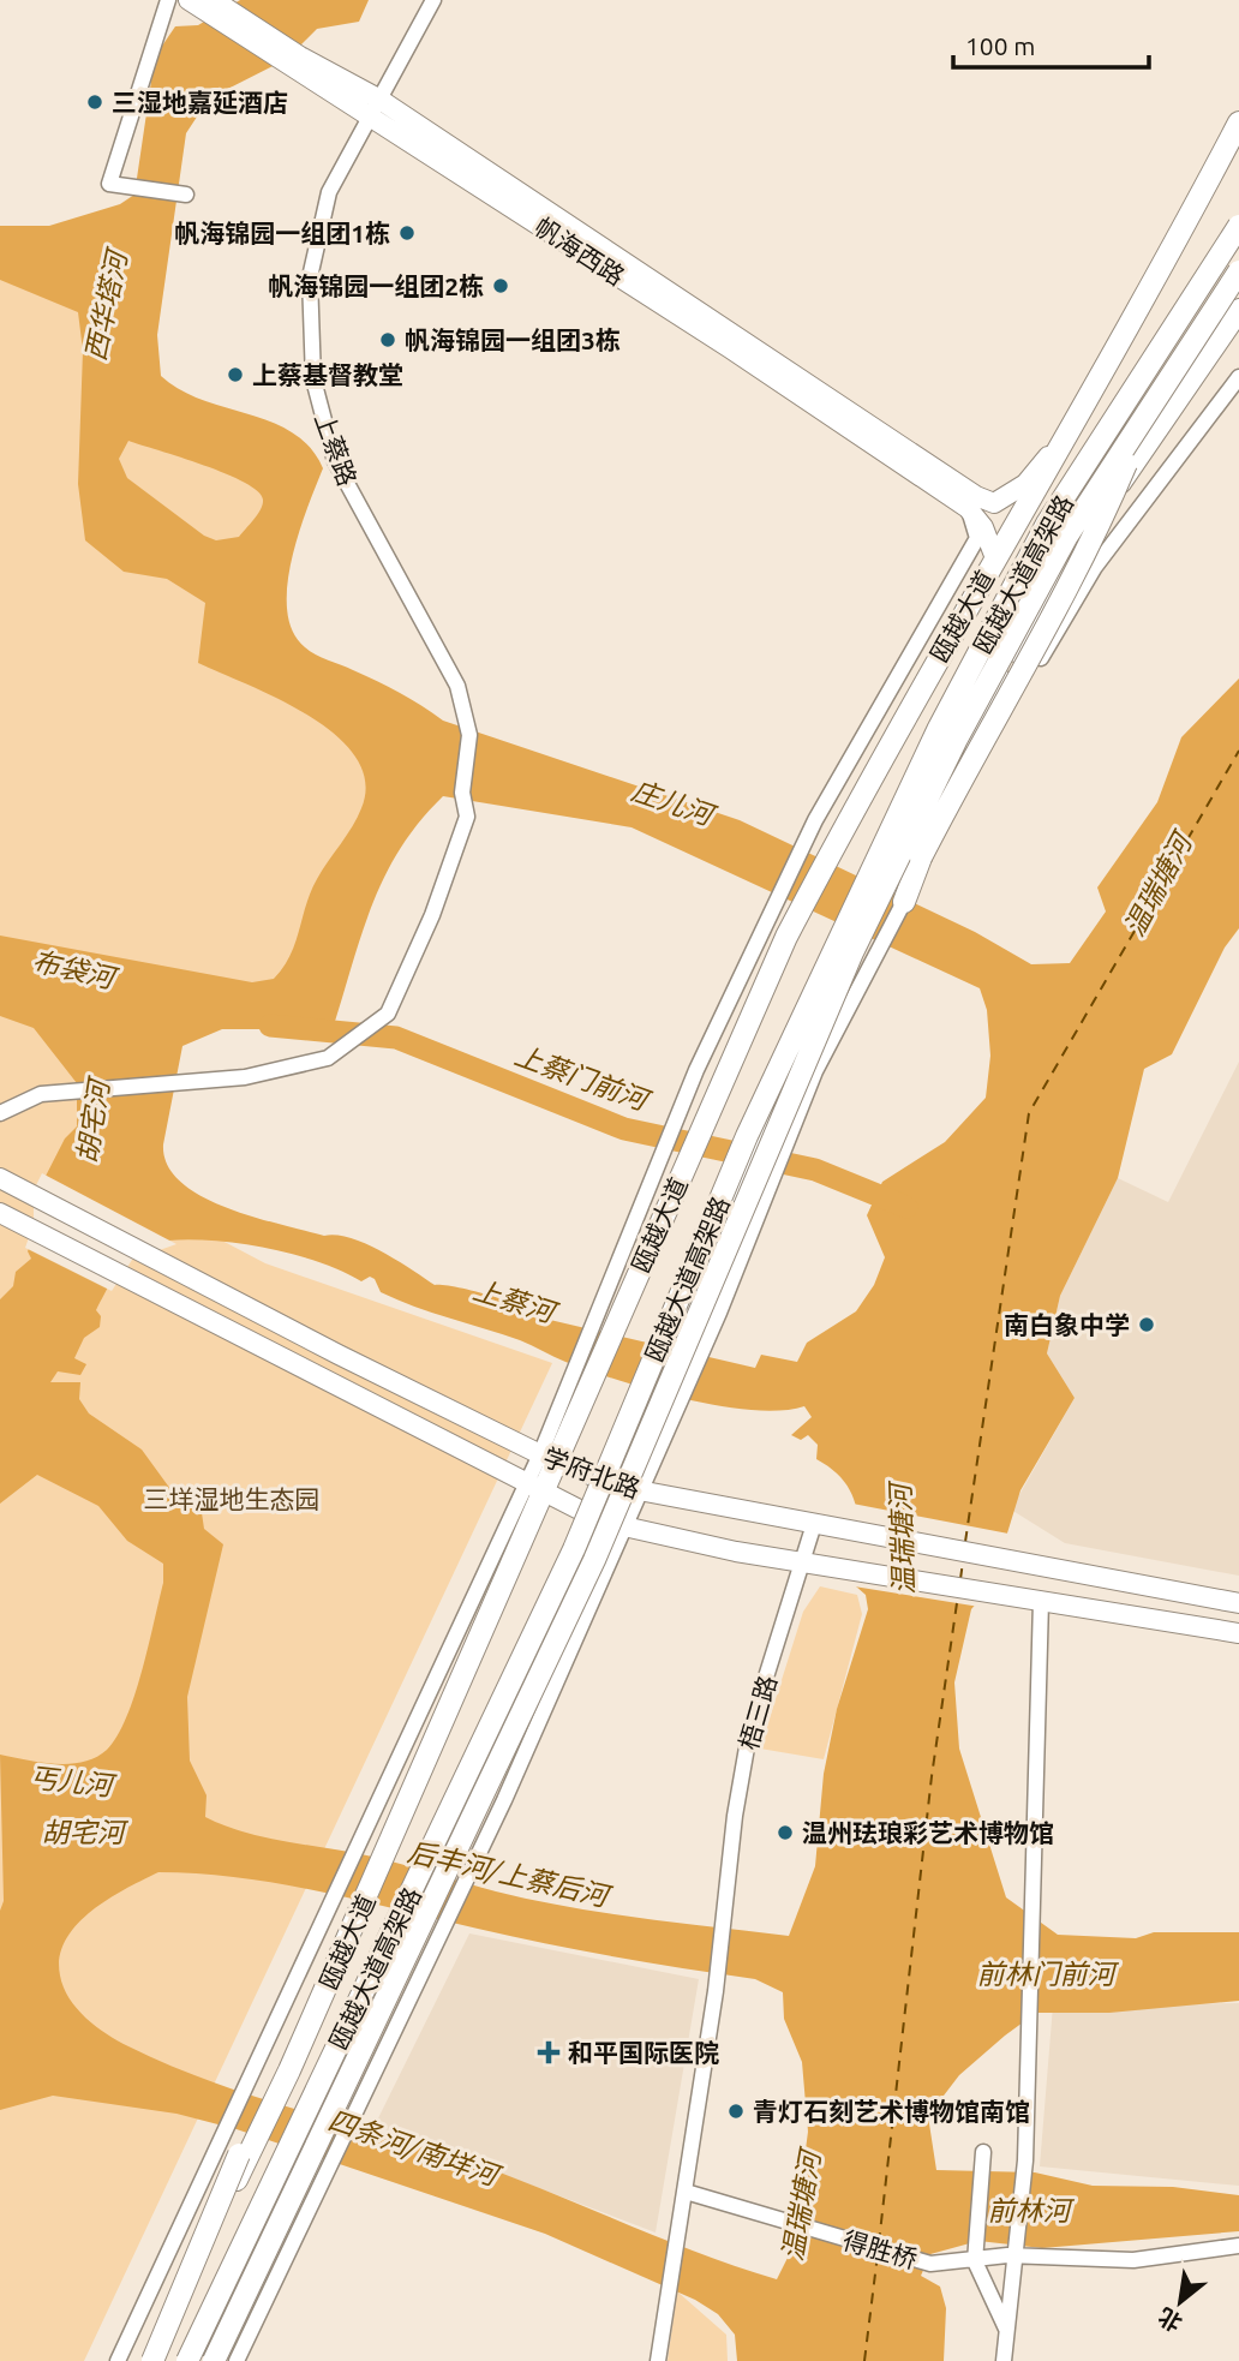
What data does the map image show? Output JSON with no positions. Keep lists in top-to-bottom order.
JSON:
{
  "streets": {
    "highway": ["瓯越大道高架路", "瓯越大道"],
    "main road": ["帆海西路", "学府北路"],
    "street": ["上蔡路", "梧三路", "得胜桥"]
  },
  "crossings": [
    ["帆海西路", "上蔡路"],
    ["瓯越大道", "学府北路"],
    ["学府北路", "梧三路"],
    ["梧三路", "得胜桥"]
  ],
  "water": [
    "西华塔河",
    "庄儿河",
    "温瑞塘河",
    "布袋河",
    "上蔡门前河",
    "胡宅河",
    "上蔡河",
    "丐儿河",
    "后丰河/上蔡后河",
    "前林门前河",
    "四条河/南垟河",
    "前林河"
  ],
  "parks": ["三垟湿地生态园"],
  "places": {
    "other": [
      "三湿地嘉延酒店",
      "帆海锦园一组团1栋",
      "帆海锦园一组团2栋",
      "帆海锦园一组团3栋",
      "上蔡基督教堂",
      "南白象中学",
      "温州珐琅彩艺术博物馆",
      "青灯石刻艺术博物馆南馆"
    ],
    "health": ["和平国际医院"]
  },
  "scale_bar": "100 m",
  "north": "bottom left"
}
